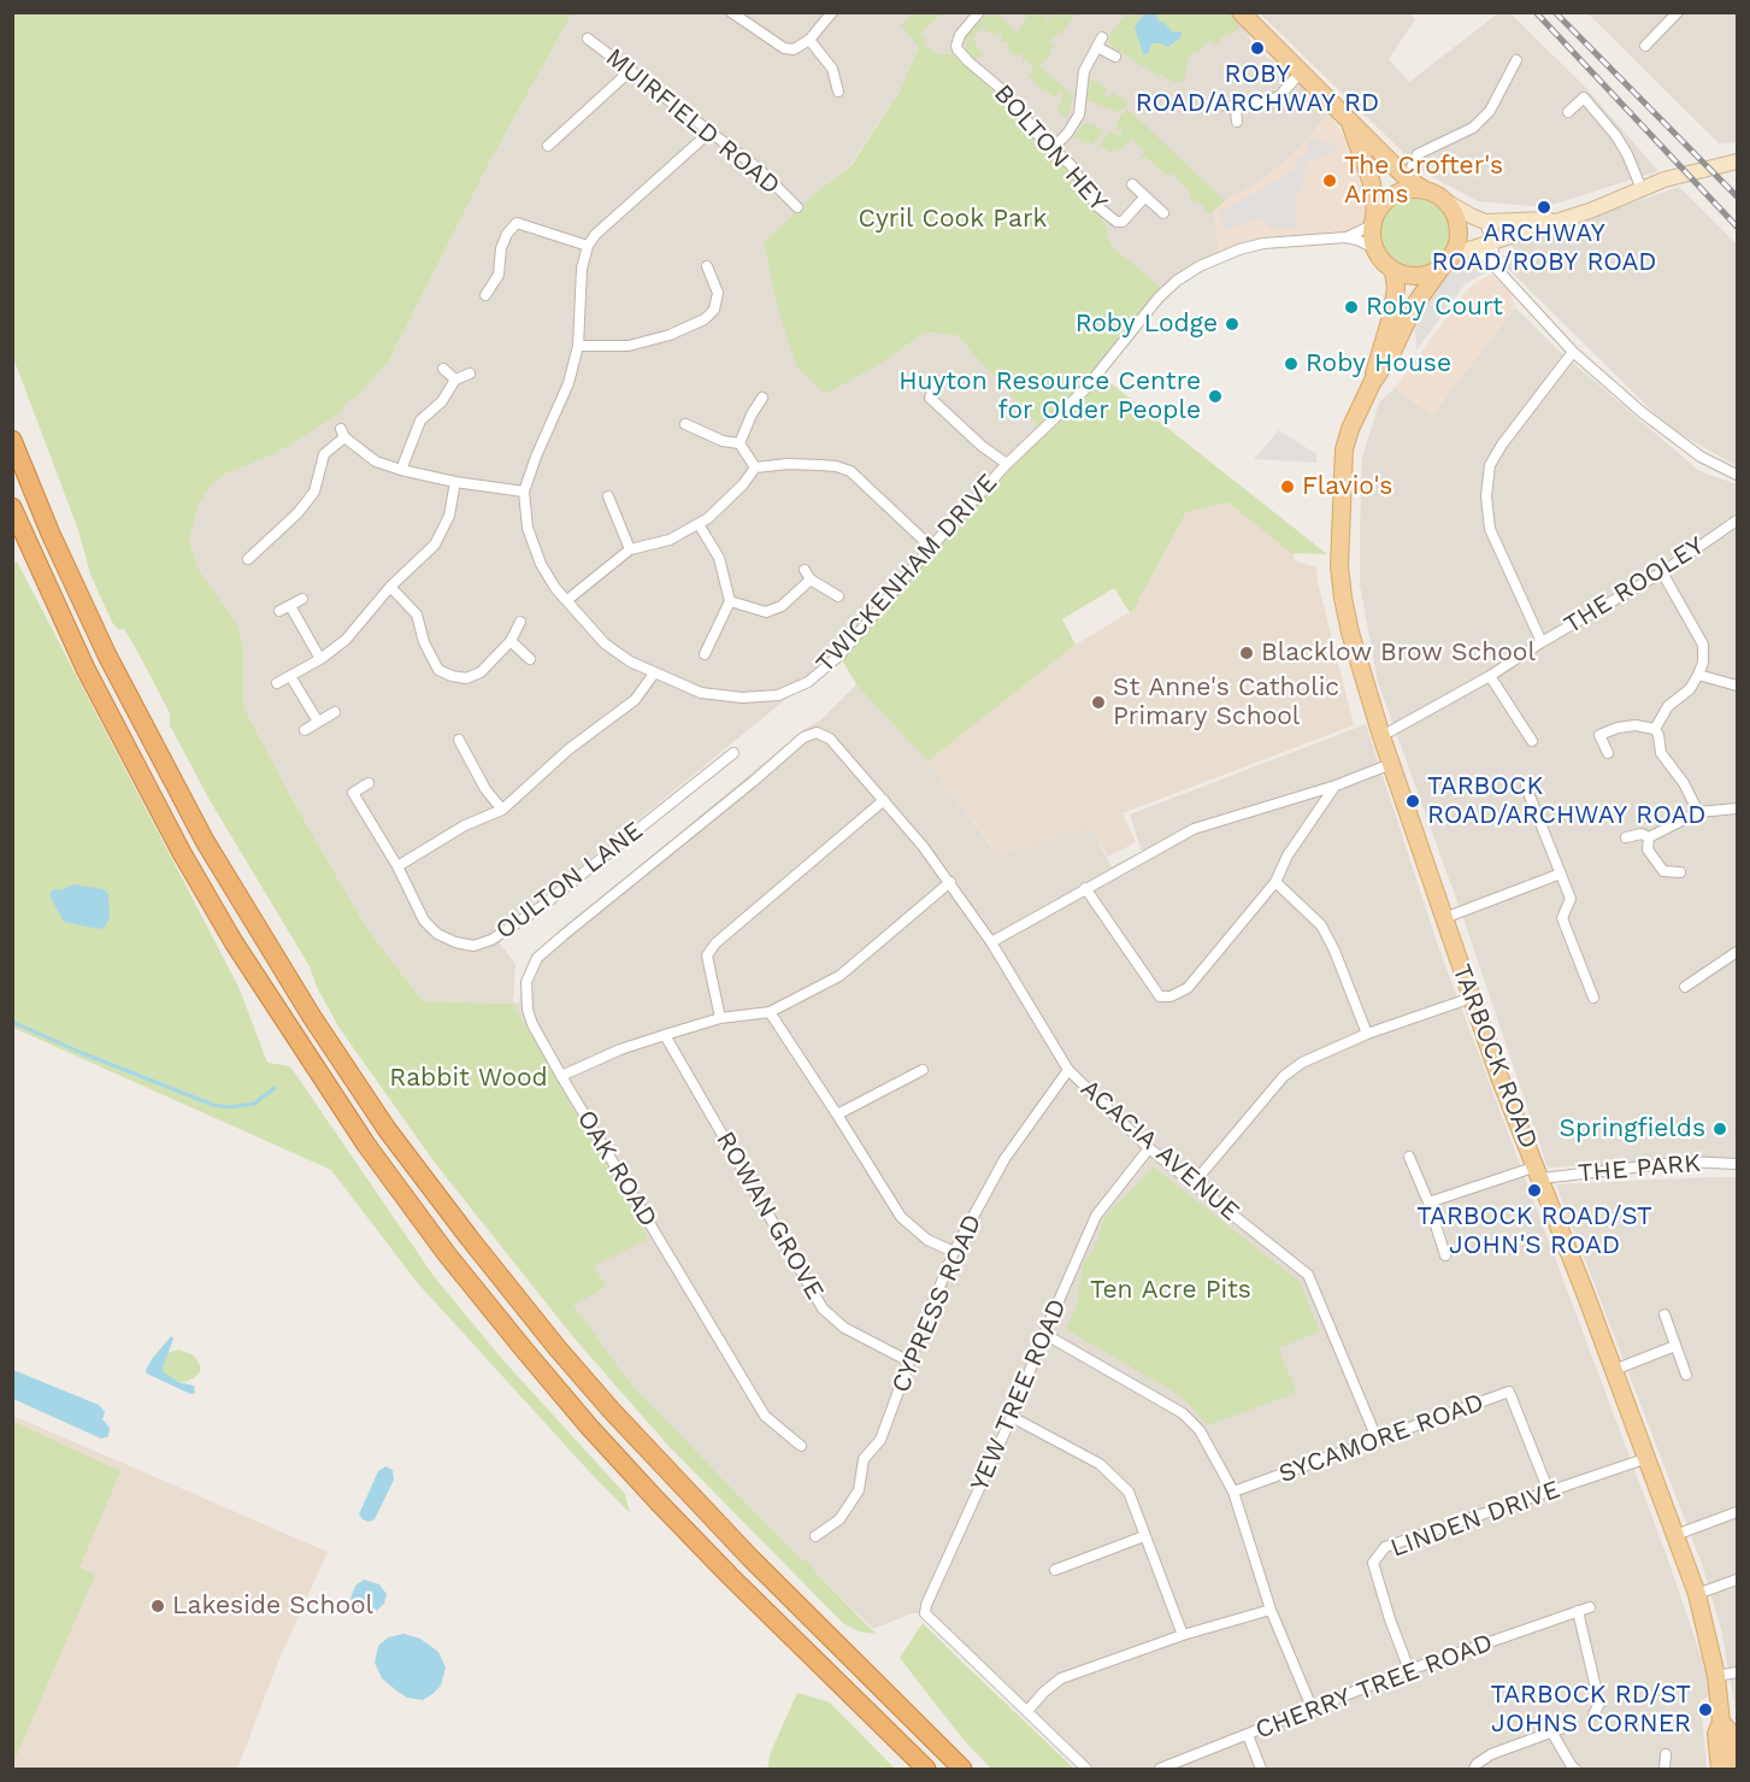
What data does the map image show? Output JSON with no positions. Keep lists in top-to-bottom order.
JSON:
{
  "streets": {
    "main road": ["TARBOCK ROAD"],
    "street": [
      "MUIRFIELD ROAD",
      "BOLTON HEY",
      "TWICKENHAM DRIVE",
      "THE ROOLEY",
      "OULTON LANE",
      "ACACIA AVENUE",
      "OAK ROAD",
      "THE PARK",
      "ROWAN GROVE",
      "CYPRESS ROAD",
      "YEW TREE ROAD",
      "SYCAMORE ROAD",
      "LINDEN DRIVE",
      "CHERRY TREE ROAD"
    ]
  },
  "crossings": [
    ["TWICKENHAM DRIVE", "TARBOCK ROAD"],
    ["THE ROOLEY", "TARBOCK ROAD"],
    ["TARBOCK ROAD", "THE PARK"],
    ["TARBOCK ROAD", "LINDEN DRIVE"],
    ["ACACIA AVENUE", "OAK ROAD"],
    ["ACACIA AVENUE", "CYPRESS ROAD"],
    ["ACACIA AVENUE", "YEW TREE ROAD"],
    ["ACACIA AVENUE", "SYCAMORE ROAD"],
    ["ROWAN GROVE", "CYPRESS ROAD"],
    ["SYCAMORE ROAD", "LINDEN DRIVE"],
    ["LINDEN DRIVE", "CHERRY TREE ROAD"]
  ],
  "parks": ["Cyril Cook Park", "Rabbit Wood", "Ten Acre Pits"],
  "places": [
    "ROBY ROAD/ARCHWAY RD",
    "The Crofter's Arms",
    "ARCHWAY ROAD/ROBY ROAD",
    "Roby Court",
    "Roby Lodge",
    "Roby House",
    "Huyton Resource Centre for Older People",
    "Flavio's",
    "Blacklow Brow School",
    "St Anne's Catholic Primary School",
    "TARBOCK ROAD/ARCHWAY ROAD",
    "Springfields",
    "TARBOCK ROAD/ST JOHN'S ROAD",
    "Lakeside School",
    "TARBOCK RD/ST JOHNS CORNER"
  ]
}
